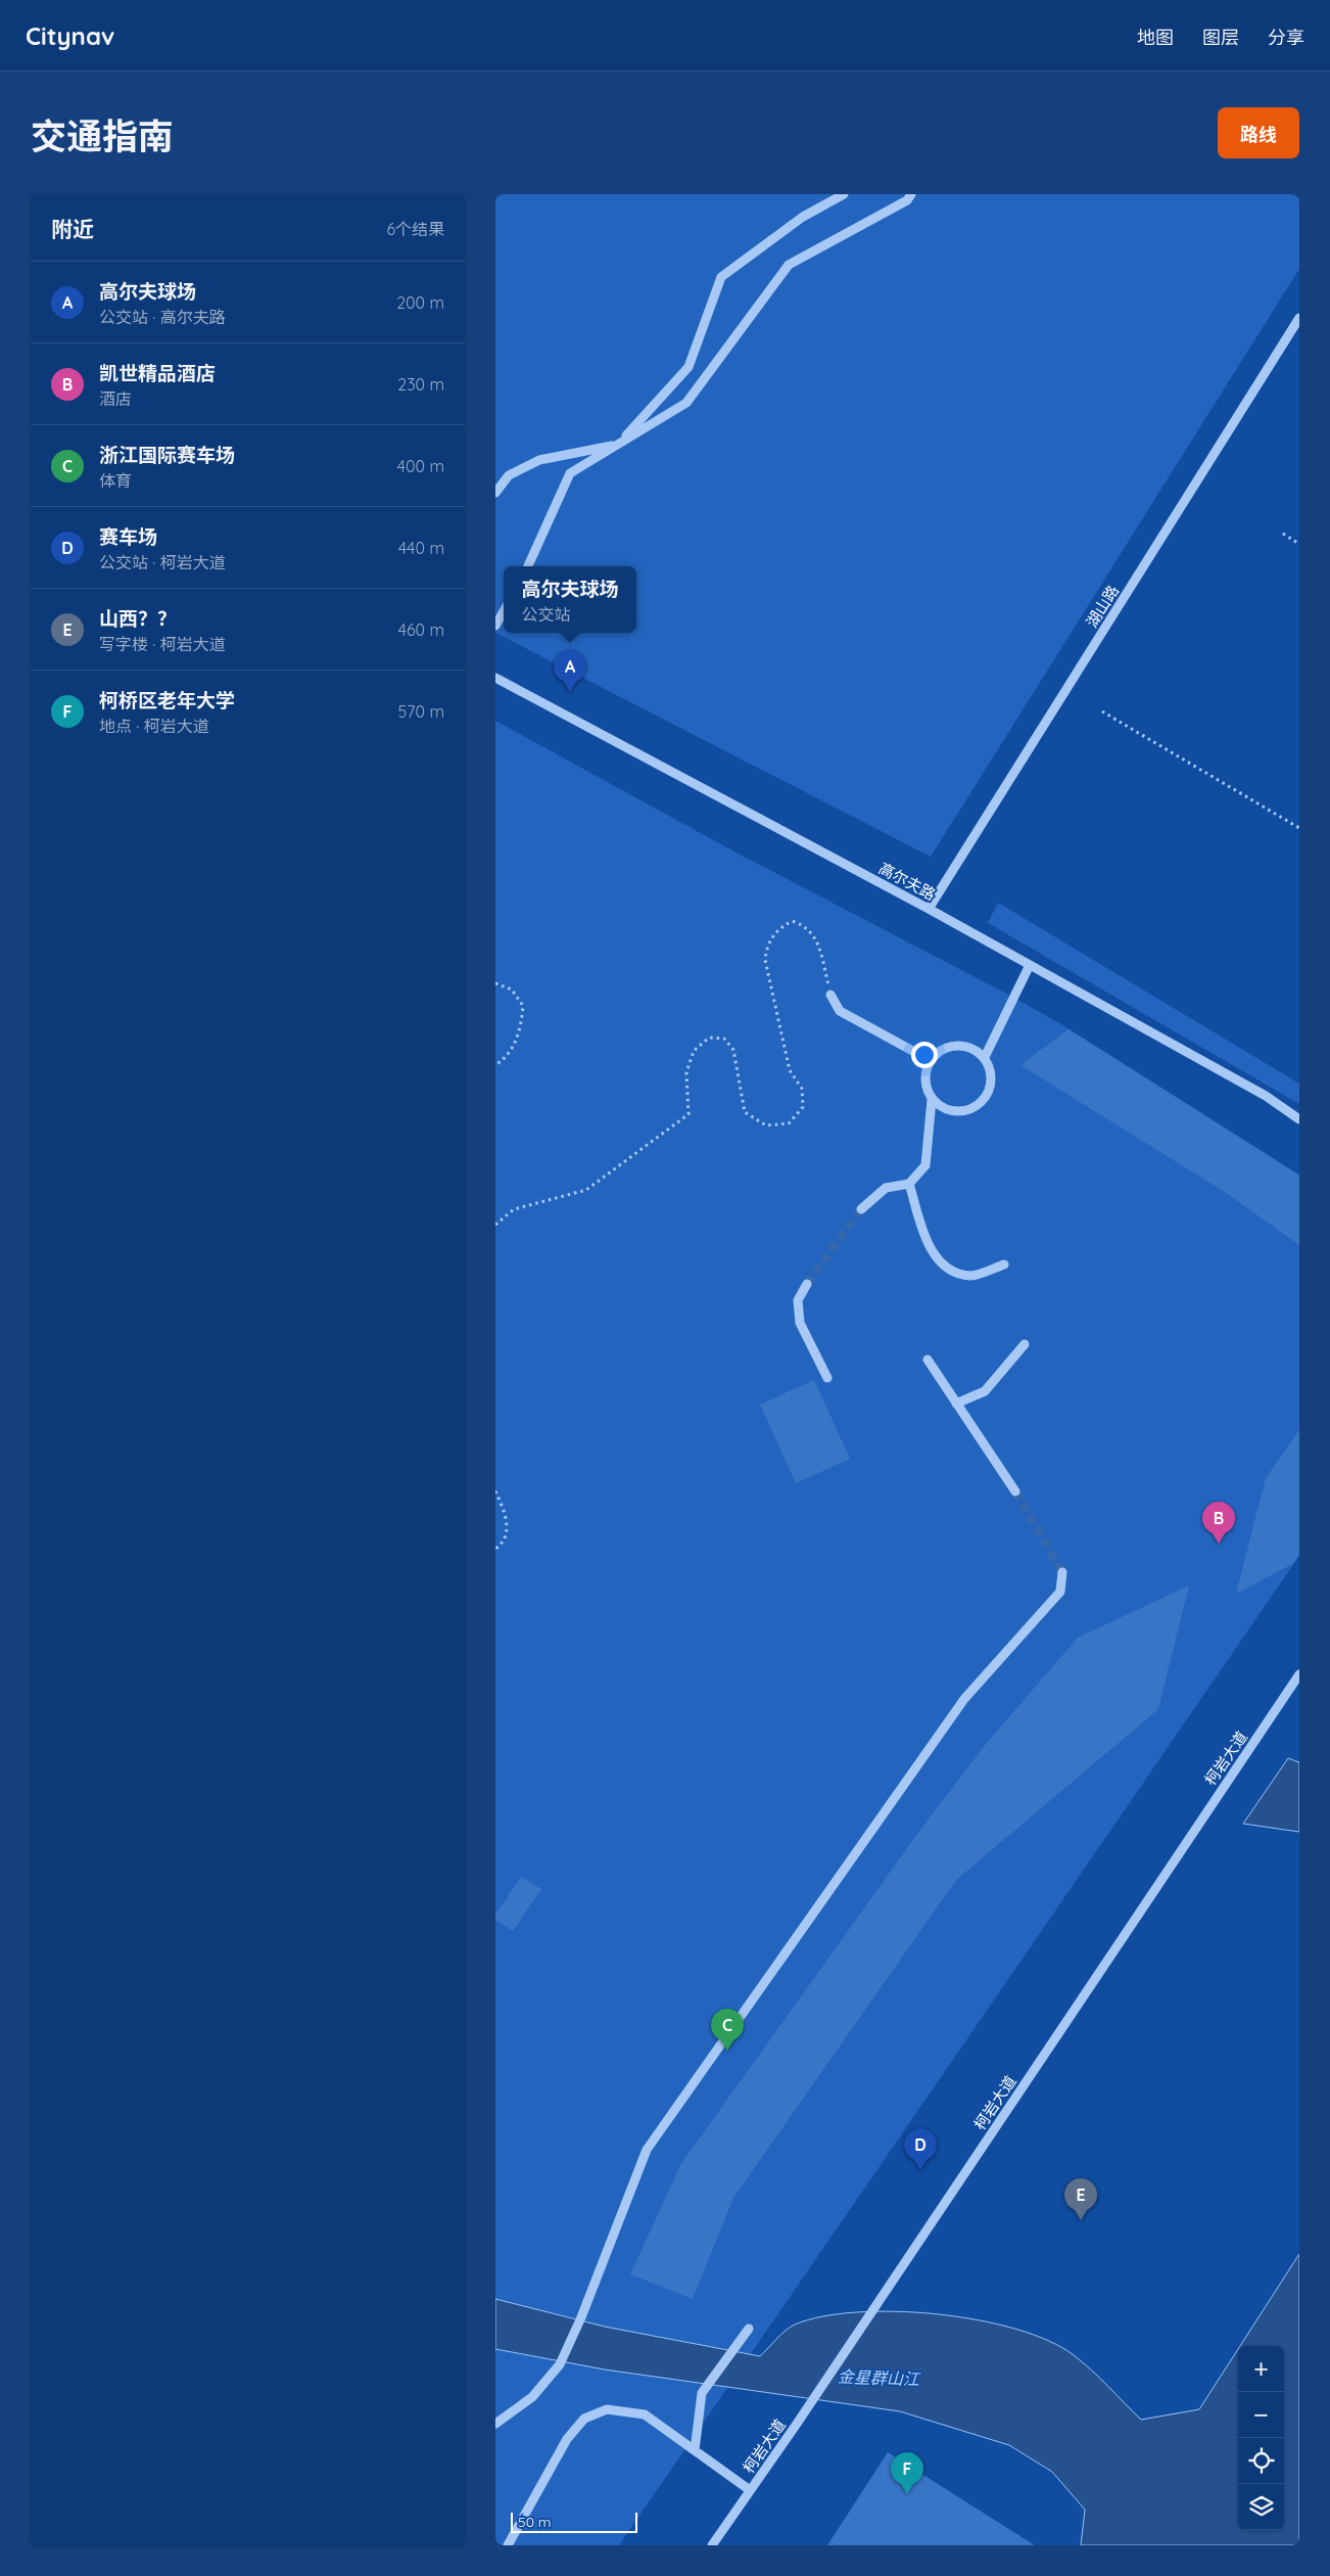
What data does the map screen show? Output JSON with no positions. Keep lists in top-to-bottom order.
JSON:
{
  "streets": {
    "street": ["湖山路", "高尔夫路", "柯岩大道"]
  },
  "crossings": [
    ["湖山路", "高尔夫路"]
  ],
  "water": ["金星群山江"],
  "scale_bar": "50 m",
  "page": {
    "header": "Citynav",
    "nav": ["地图", "图层", "分享"],
    "title": "交通指南",
    "buttons": "路线",
    "heading": ["附近", "6个结果"],
    "list": [
      {
        "mark": "A",
        "name": "高尔夫球场",
        "note": "公交站 · 高尔夫路",
        "value": "200 m"
      },
      {
        "mark": "B",
        "name": "凯世精品酒店",
        "note": "酒店",
        "value": "230 m"
      },
      {
        "mark": "C",
        "name": "浙江国际赛车场",
        "note": "体育",
        "value": "400 m"
      },
      {
        "mark": "D",
        "name": "赛车场",
        "note": "公交站 · 柯岩大道",
        "value": "440 m"
      },
      {
        "mark": "E",
        "name": "山西？？",
        "note": "写字楼 · 柯岩大道",
        "value": "460 m"
      },
      {
        "mark": "F",
        "name": "柯桥区老年大学",
        "note": "地点 · 柯岩大道",
        "value": "570 m"
      }
    ],
    "popup": ["高尔夫球场", "公交站"],
    "pins": [
      "A",
      "B",
      "C",
      "D",
      "E",
      "F"
    ],
    "map_buttons": ["+", "−"],
    "scale": "50 m"
  }
}
